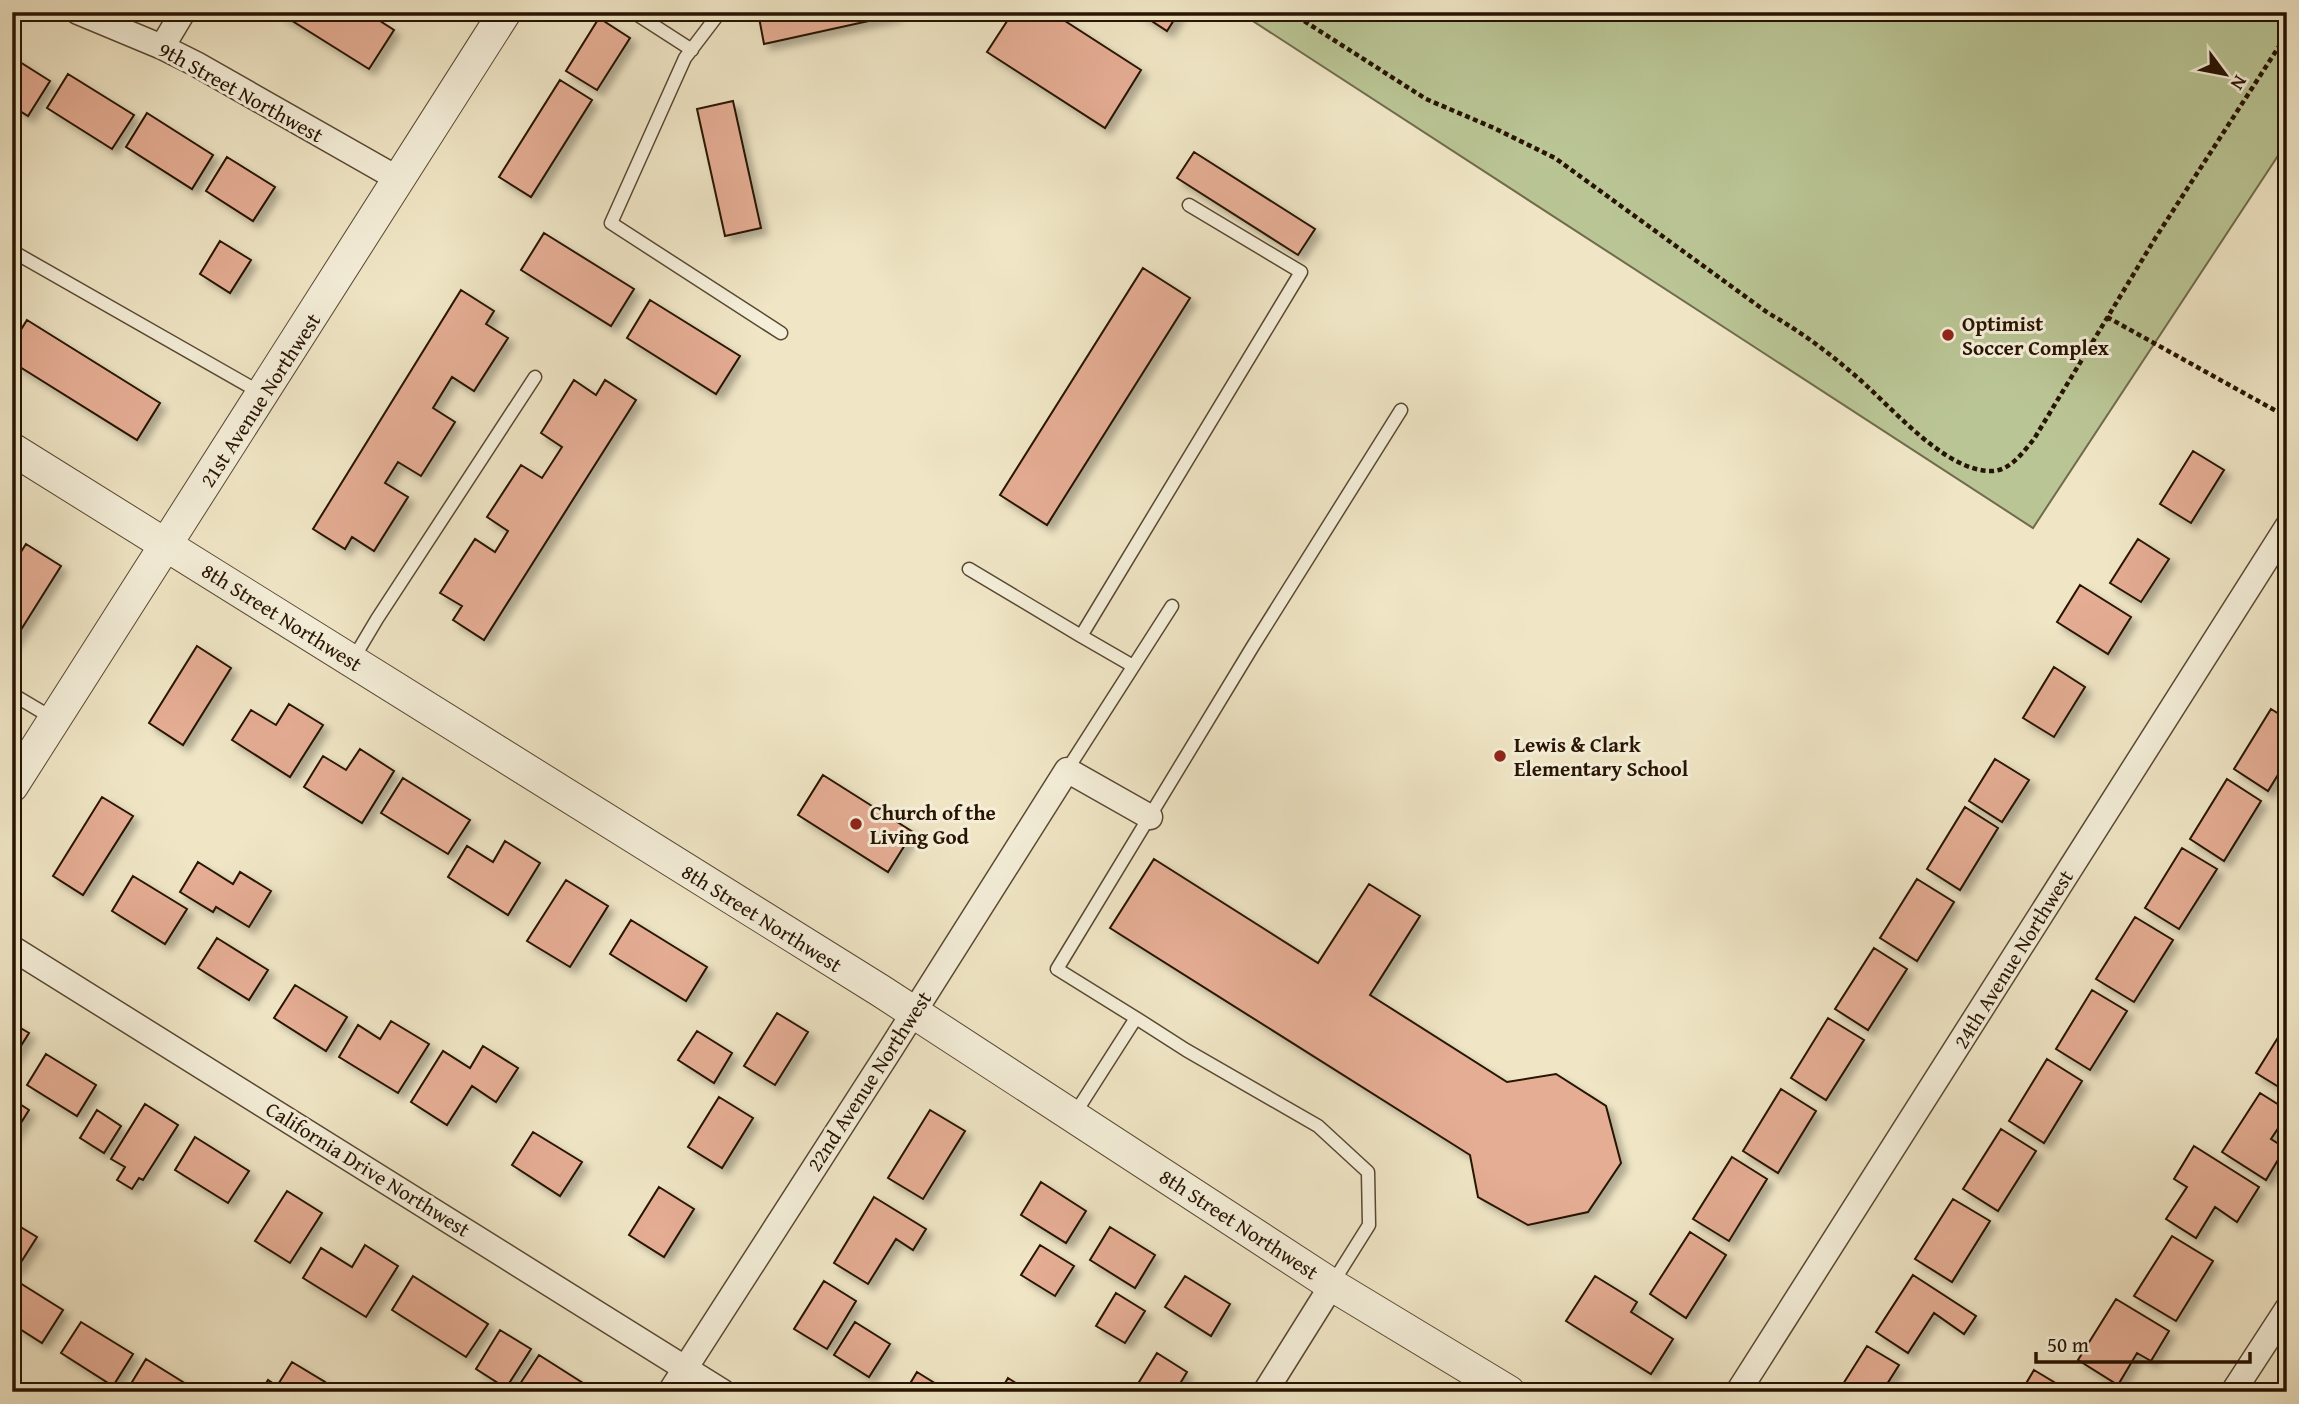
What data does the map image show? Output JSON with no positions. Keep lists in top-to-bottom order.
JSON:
{
  "streets": {
    "street": [
      "9th Street Northwest",
      "21st Avenue Northwest",
      "8th Street Northwest",
      "24th Avenue Northwest",
      "22nd Avenue Northwest",
      "California Drive Northwest"
    ]
  },
  "crossings": [
    ["9th Street Northwest", "21st Avenue Northwest"],
    ["21st Avenue Northwest", "8th Street Northwest"],
    ["8th Street Northwest", "22nd Avenue Northwest"],
    ["22nd Avenue Northwest", "California Drive Northwest"]
  ],
  "places": ["Optimist Soccer Complex", "Lewis & Clark Elementary School", "Church of the Living God"],
  "scale_bar": "50 m",
  "north": "bottom right"
}
